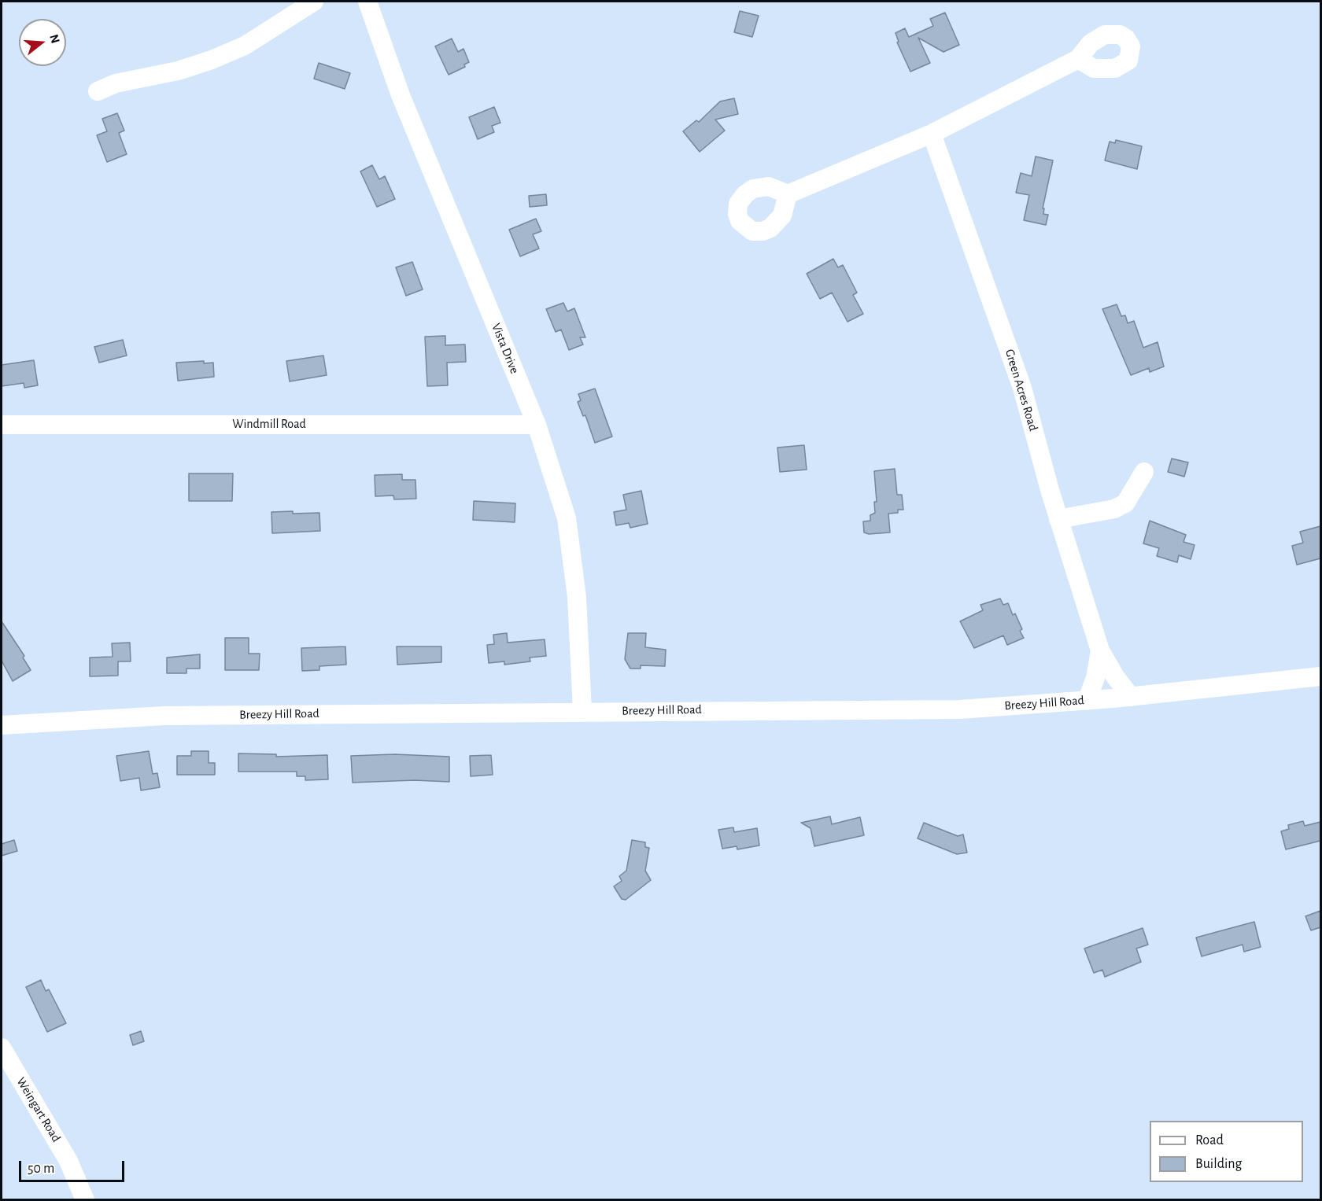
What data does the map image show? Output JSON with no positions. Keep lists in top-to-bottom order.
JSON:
{
  "streets": {
    "street": [
      "Vista Drive",
      "Green Acres Road",
      "Windmill Road",
      "Breezy Hill Road",
      "Weingart Road"
    ]
  },
  "crossings": [
    ["Vista Drive", "Windmill Road"],
    ["Vista Drive", "Breezy Hill Road"],
    ["Green Acres Road", "Breezy Hill Road"]
  ],
  "legend": ["Road", "Building"],
  "scale_bar": "50 m",
  "north": "right"
}
